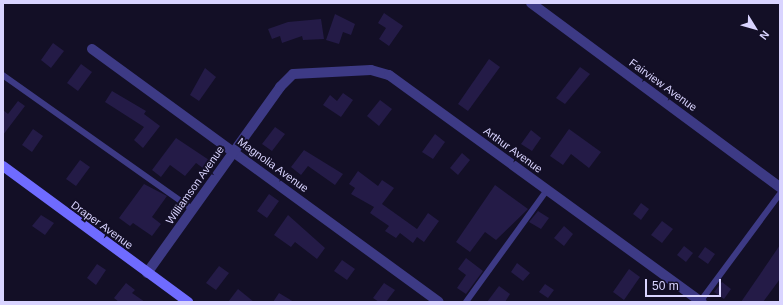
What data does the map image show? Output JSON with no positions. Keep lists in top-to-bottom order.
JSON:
{
  "streets": {
    "street": [
      "Fairview Avenue",
      "Arthur Avenue",
      "Magnolia Avenue",
      "Williamson Avenue",
      "Draper Avenue"
    ]
  },
  "crossings": [
    ["Arthur Avenue", "Williamson Avenue"],
    ["Magnolia Avenue", "Williamson Avenue"],
    ["Williamson Avenue", "Draper Avenue"]
  ],
  "scale_bar": "50 m",
  "north": "bottom right"
}
